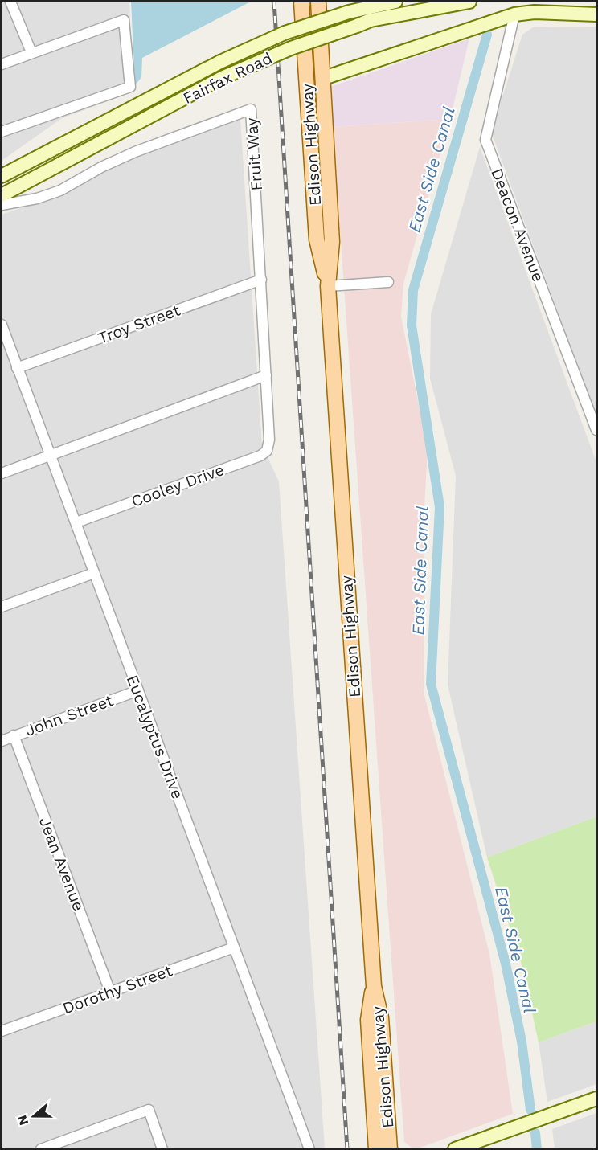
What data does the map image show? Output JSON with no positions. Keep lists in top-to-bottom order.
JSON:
{
  "streets": {
    "main road": ["Fairfax Road", "Edison Highway"],
    "street": [
      "Fruit Way",
      "Deacon Avenue",
      "Troy Street",
      "Cooley Drive",
      "John Street",
      "Eucalyptus Drive",
      "Jean Avenue",
      "Dorothy Street"
    ]
  },
  "crossings": [
    ["Fruit Way", "Troy Street"],
    ["Fruit Way", "Cooley Drive"],
    ["Troy Street", "Eucalyptus Drive"],
    ["Cooley Drive", "Eucalyptus Drive"],
    ["John Street", "Eucalyptus Drive"],
    ["John Street", "Jean Avenue"],
    ["Eucalyptus Drive", "Dorothy Street"],
    ["Jean Avenue", "Dorothy Street"]
  ],
  "water": ["East Side Canal"],
  "north": "left"
}
